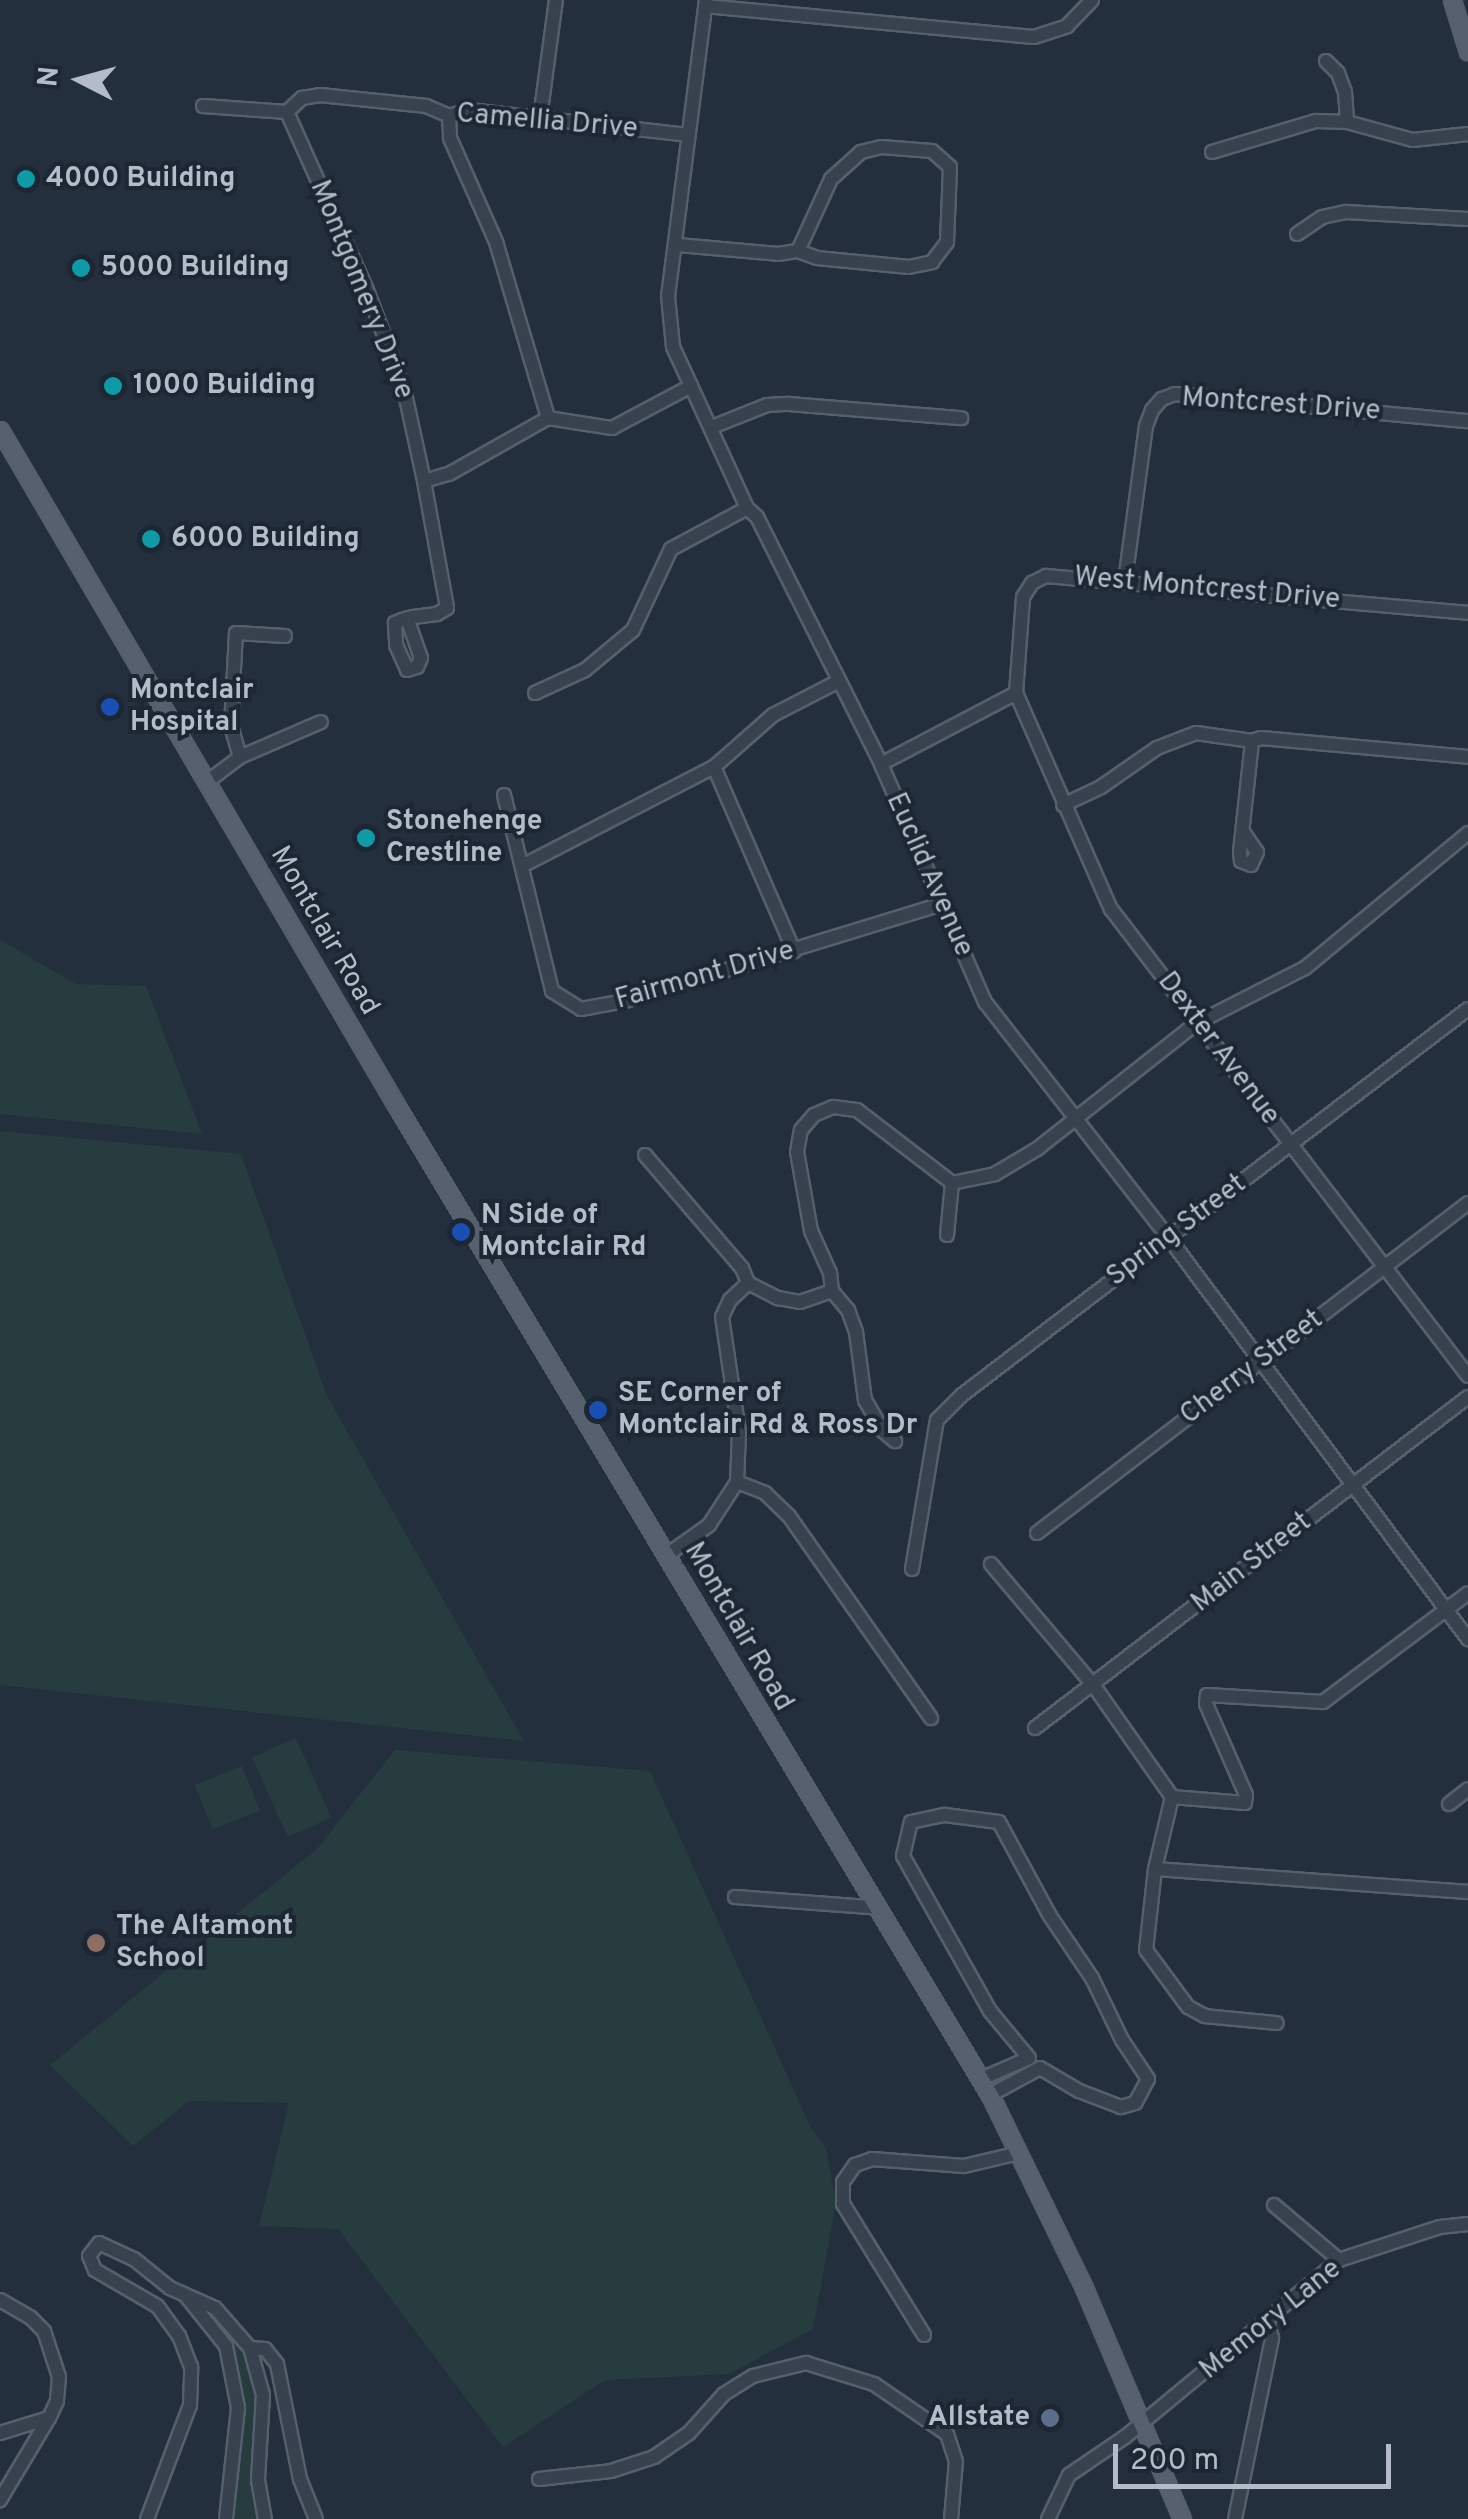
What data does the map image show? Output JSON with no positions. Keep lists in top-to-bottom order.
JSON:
{
  "streets": {
    "main road": ["Montclair Road"],
    "street": [
      "Camellia Drive",
      "Montgomery Drive",
      "Montcrest Drive",
      "West Montcrest Drive",
      "Euclid Avenue",
      "Fairmont Drive",
      "Dexter Avenue",
      "Spring Street",
      "Cherry Street",
      "Main Street",
      "Memory Lane"
    ]
  },
  "crossings": [
    ["Camellia Drive", "Montgomery Drive"],
    ["Camellia Drive", "Euclid Avenue"],
    ["Montcrest Drive", "West Montcrest Drive"],
    ["West Montcrest Drive", "Dexter Avenue"],
    ["Euclid Avenue", "Fairmont Drive"],
    ["Euclid Avenue", "Spring Street"],
    ["Euclid Avenue", "Cherry Street"],
    ["Euclid Avenue", "Main Street"],
    ["Montclair Road", "Memory Lane"],
    ["Dexter Avenue", "Spring Street"],
    ["Dexter Avenue", "Cherry Street"]
  ],
  "places": [
    "4000 Building",
    "5000 Building",
    "1000 Building",
    "6000 Building",
    "Montclair Hospital",
    "Stonehenge Crestline",
    "N Side of Montclair Rd",
    "SE Corner of Montclair Rd & Ross Dr",
    "The Altamont School",
    "Allstate"
  ],
  "scale_bar": "200 m",
  "north": "left"
}
